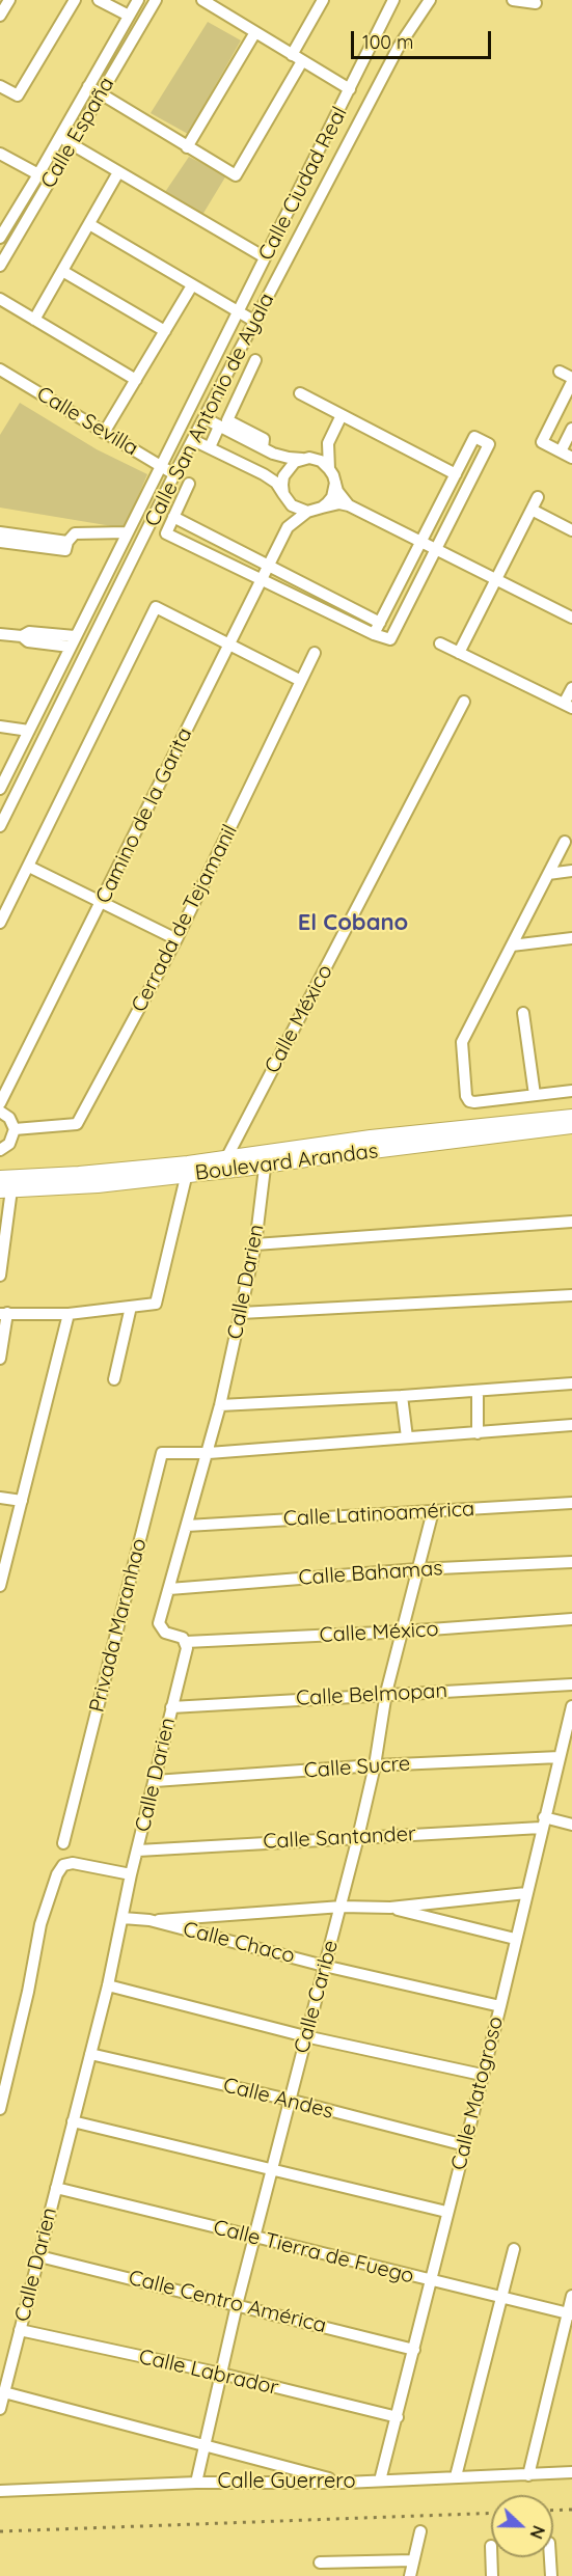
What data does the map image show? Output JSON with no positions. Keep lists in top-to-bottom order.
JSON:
{
  "streets": {
    "main road": ["Boulevard Arandas"],
    "street": [
      "Calle España",
      "Calle Ciudad Real",
      "Calle San Antonio de Ayala",
      "Calle Sevilla",
      "Camino de la Garita",
      "Cerrada de Tejamanil",
      "Calle México",
      "Calle Darien",
      "Calle Latinoamérica",
      "Calle Bahamas",
      "Privada Maranhao",
      "Calle Belmopan",
      "Calle Sucre",
      "Calle Santander",
      "Calle Chaco",
      "Calle Caribe",
      "Calle Matogroso",
      "Calle Andes",
      "Calle Tierra de Fuego",
      "Calle Centro América",
      "Calle Labrador",
      "Calle Guerrero"
    ]
  },
  "crossings": [
    ["Calle Ciudad Real", "Calle Sevilla"],
    ["Calle San Antonio de Ayala", "Calle Sevilla"],
    ["Calle México", "Boulevard Arandas"],
    ["Calle México", "Calle Darien"],
    ["Calle México", "Calle Caribe"],
    ["Boulevard Arandas", "Calle Darien"],
    ["Calle Darien", "Calle Latinoamérica"],
    ["Calle Darien", "Calle Bahamas"],
    ["Calle Darien", "Privada Maranhao"],
    ["Calle Darien", "Calle Belmopan"],
    ["Calle Darien", "Calle Sucre"],
    ["Calle Darien", "Calle Santander"],
    ["Calle Darien", "Calle Chaco"],
    ["Calle Darien", "Calle Andes"],
    ["Calle Darien", "Calle Tierra de Fuego"],
    ["Calle Darien", "Calle Centro América"],
    ["Calle Darien", "Calle Labrador"],
    ["Calle Latinoamérica", "Calle Caribe"],
    ["Calle Bahamas", "Calle Caribe"],
    ["Calle Belmopan", "Calle Caribe"],
    ["Calle Sucre", "Calle Caribe"],
    ["Calle Sucre", "Calle Matogroso"],
    ["Calle Santander", "Calle Caribe"],
    ["Calle Santander", "Calle Matogroso"],
    ["Calle Chaco", "Calle Caribe"],
    ["Calle Chaco", "Calle Matogroso"],
    ["Calle Caribe", "Calle Andes"],
    ["Calle Caribe", "Calle Tierra de Fuego"],
    ["Calle Caribe", "Calle Centro América"],
    ["Calle Caribe", "Calle Labrador"],
    ["Calle Caribe", "Calle Guerrero"],
    ["Calle Matogroso", "Calle Andes"],
    ["Calle Matogroso", "Calle Tierra de Fuego"],
    ["Calle Matogroso", "Calle Centro América"],
    ["Calle Matogroso", "Calle Labrador"],
    ["Calle Matogroso", "Calle Guerrero"]
  ],
  "districts": ["El Cobano"],
  "scale_bar": "100 m",
  "north": "right"
}
